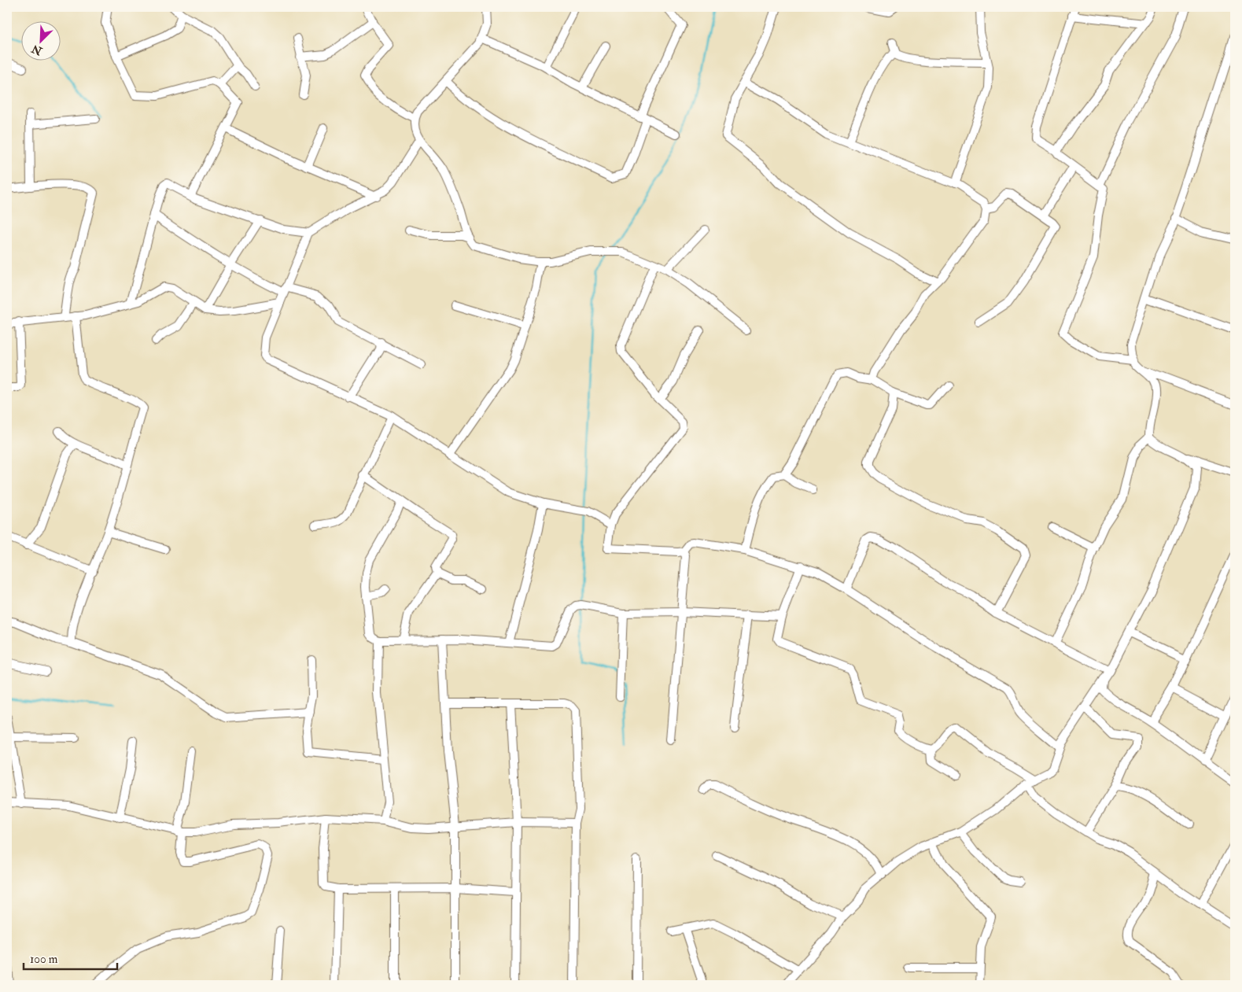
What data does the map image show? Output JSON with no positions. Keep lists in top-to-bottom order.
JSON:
{
  "scale_bar": "100 m",
  "north": "bottom left"
}
